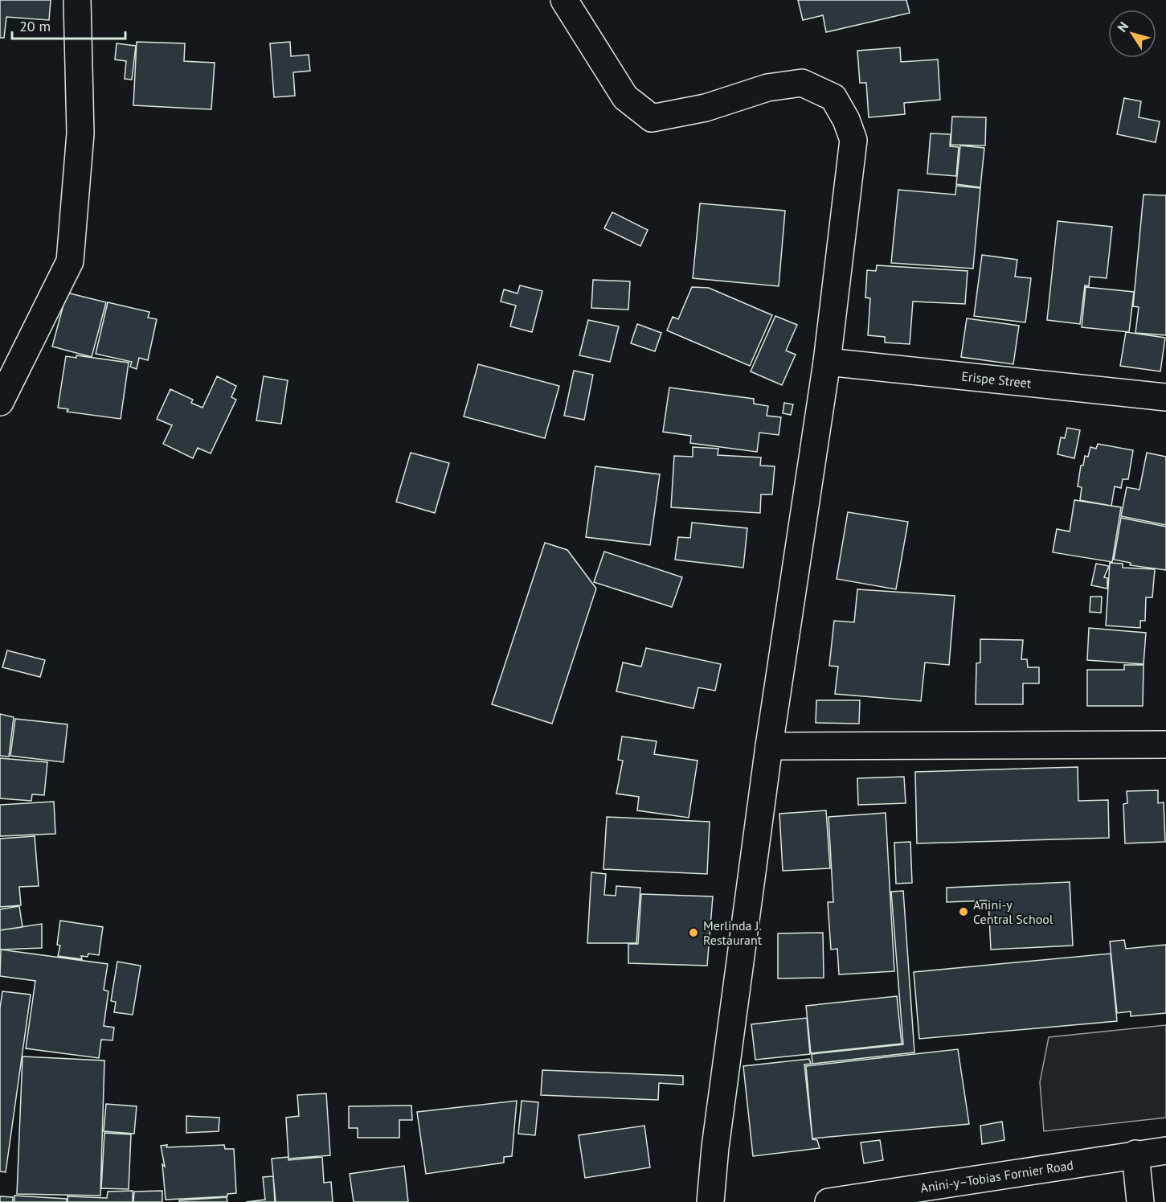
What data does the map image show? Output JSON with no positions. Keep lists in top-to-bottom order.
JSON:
{
  "streets": {
    "street": ["Erispe Street", "Anini-y–Tobias Fornier Road"]
  },
  "places": ["Anini-y Central School", "Merlinda J. Restaurant"],
  "scale_bar": "20 m",
  "north": "top left"
}
